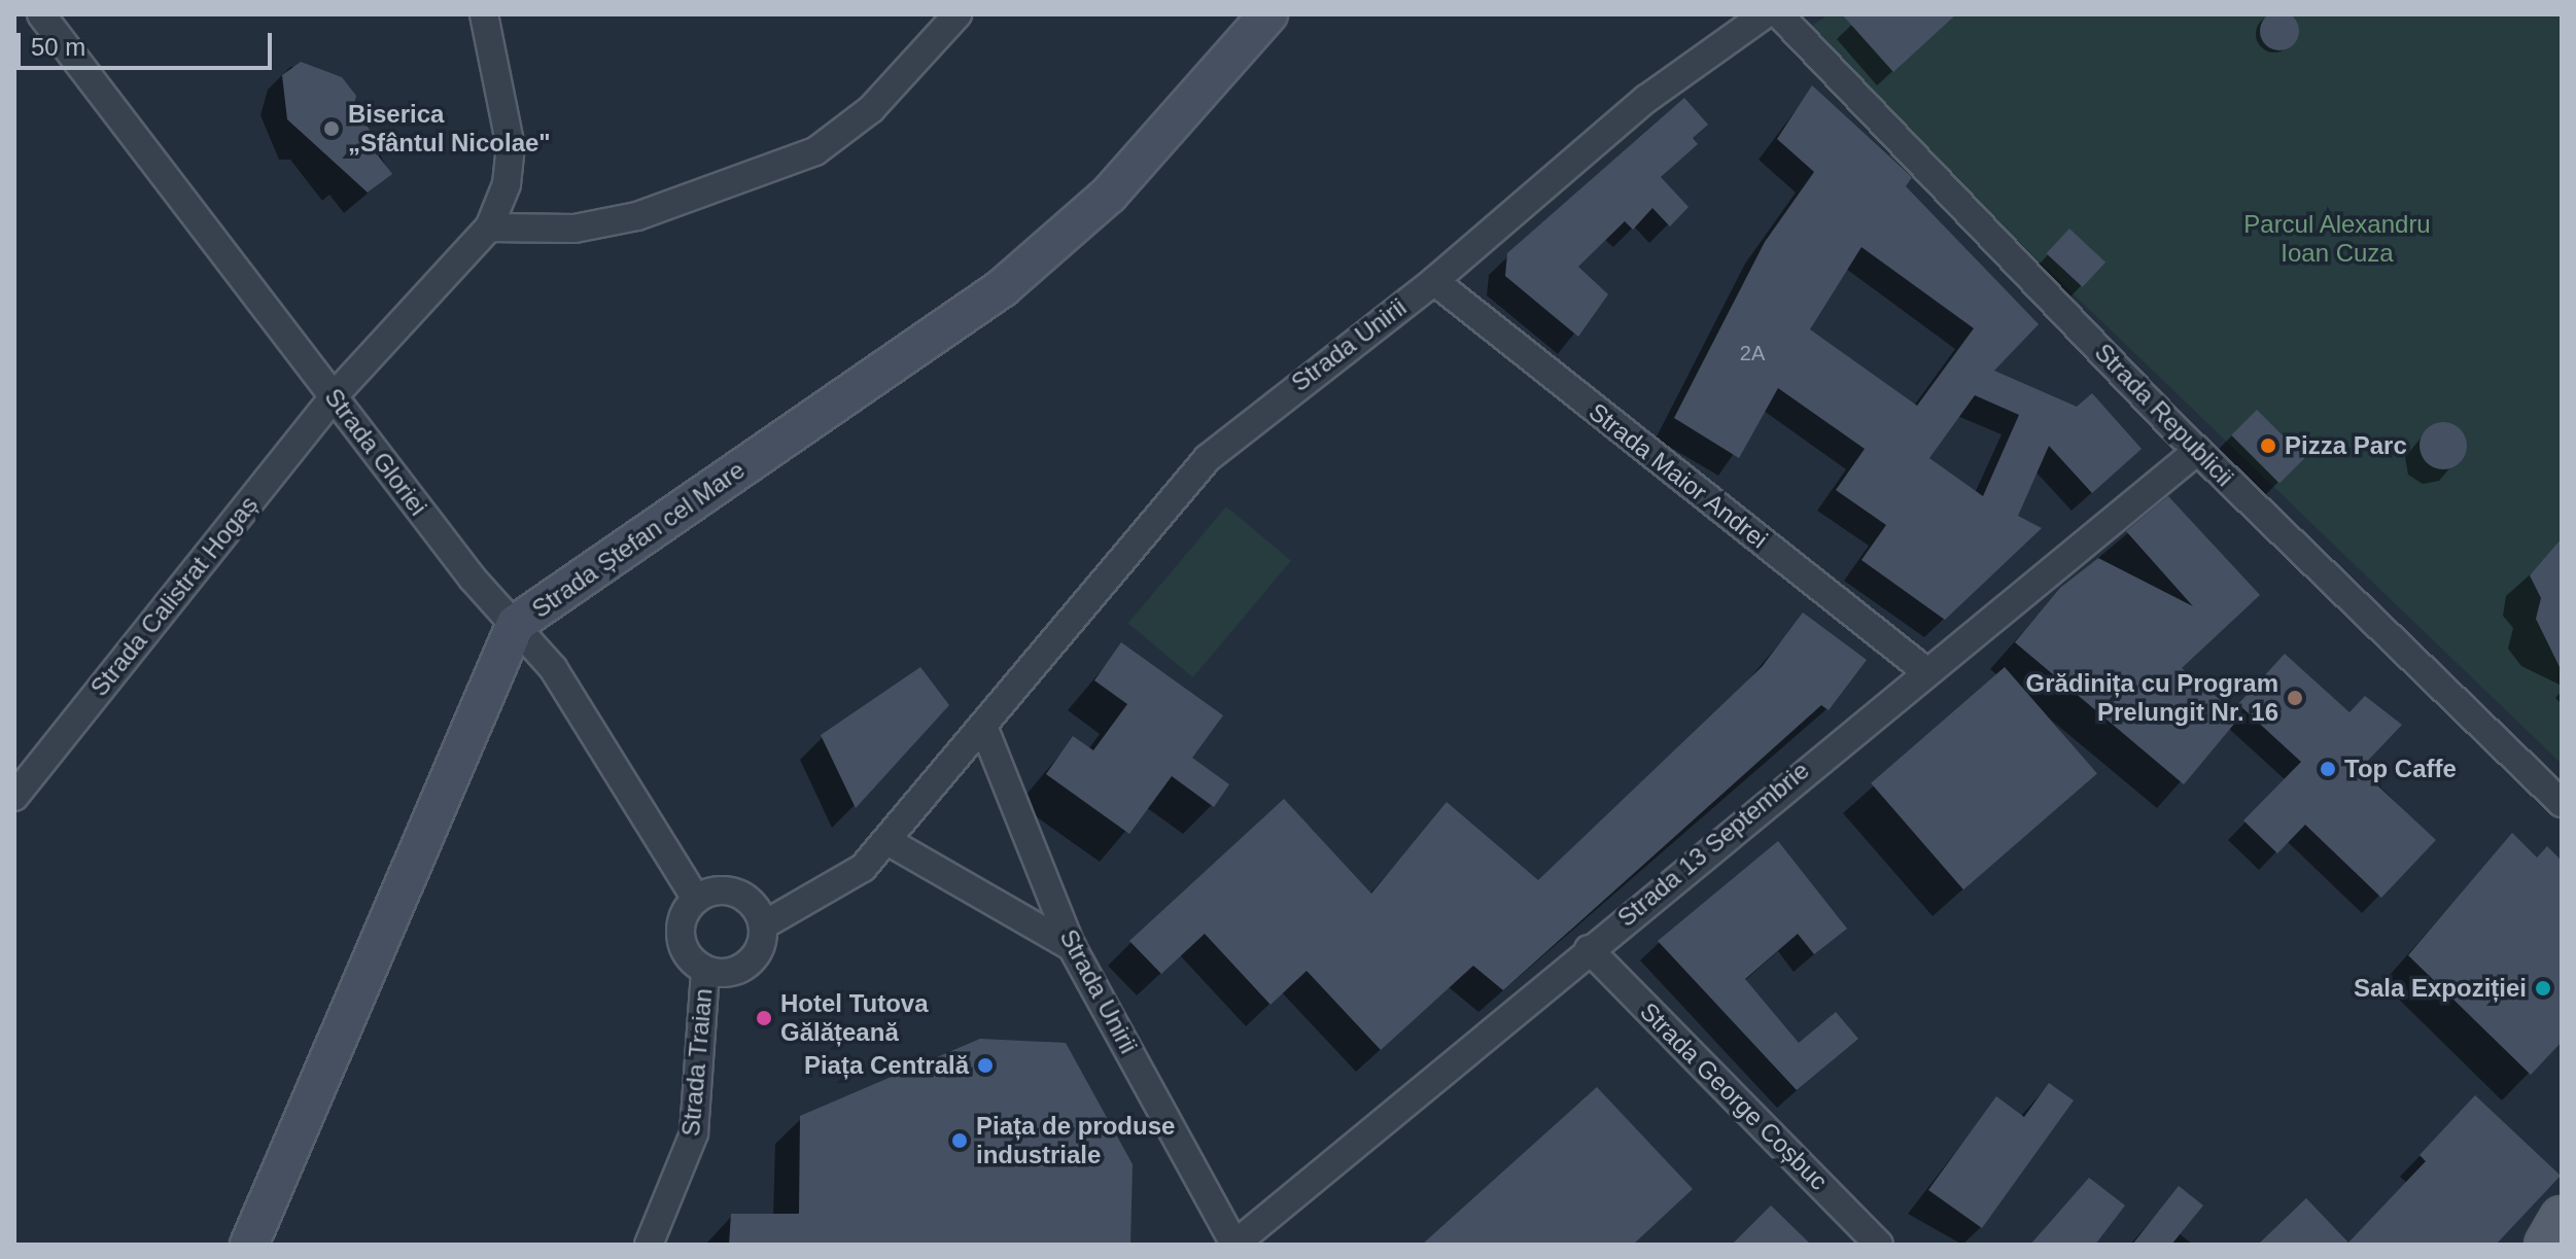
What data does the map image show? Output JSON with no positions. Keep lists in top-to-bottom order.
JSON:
{
  "streets": {
    "street": [
      "Strada Unirii",
      "Strada Republicii",
      "Strada Gloriei",
      "Strada Maior Andrei",
      "Strada Ștefan cel Mare",
      "Strada Calistrat Hogaș",
      "Strada 13 Septembrie",
      "Strada Traian",
      "Strada George Coșbuc"
    ]
  },
  "crossings": [
    ["Strada Unirii", "Strada Gloriei"],
    ["Strada Unirii", "Strada Maior Andrei"],
    ["Strada Unirii", "Strada 13 Septembrie"],
    ["Strada Unirii", "Strada Traian"],
    ["Strada Republicii", "Strada 13 Septembrie"],
    ["Strada Gloriei", "Strada Ștefan cel Mare"],
    ["Strada Gloriei", "Strada Calistrat Hogaș"],
    ["Strada Gloriei", "Strada Traian"],
    ["Strada Maior Andrei", "Strada 13 Septembrie"],
    ["Strada 13 Septembrie", "Strada George Coșbuc"]
  ],
  "parks": ["Parcul Alexandru Ioan Cuza"],
  "places": [
    "Biserica „Sfântul Nicolae\"",
    "Pizza Parc",
    "Grădinița cu Program Prelungit Nr. 16",
    "Top Caffe",
    "Sala Expoziției",
    "Hotel Tutova Gălățeană",
    "Piața Centrală",
    "Piața de produse industriale"
  ],
  "house_numbers": ["2A"],
  "scale_bar": "50 m"
}
